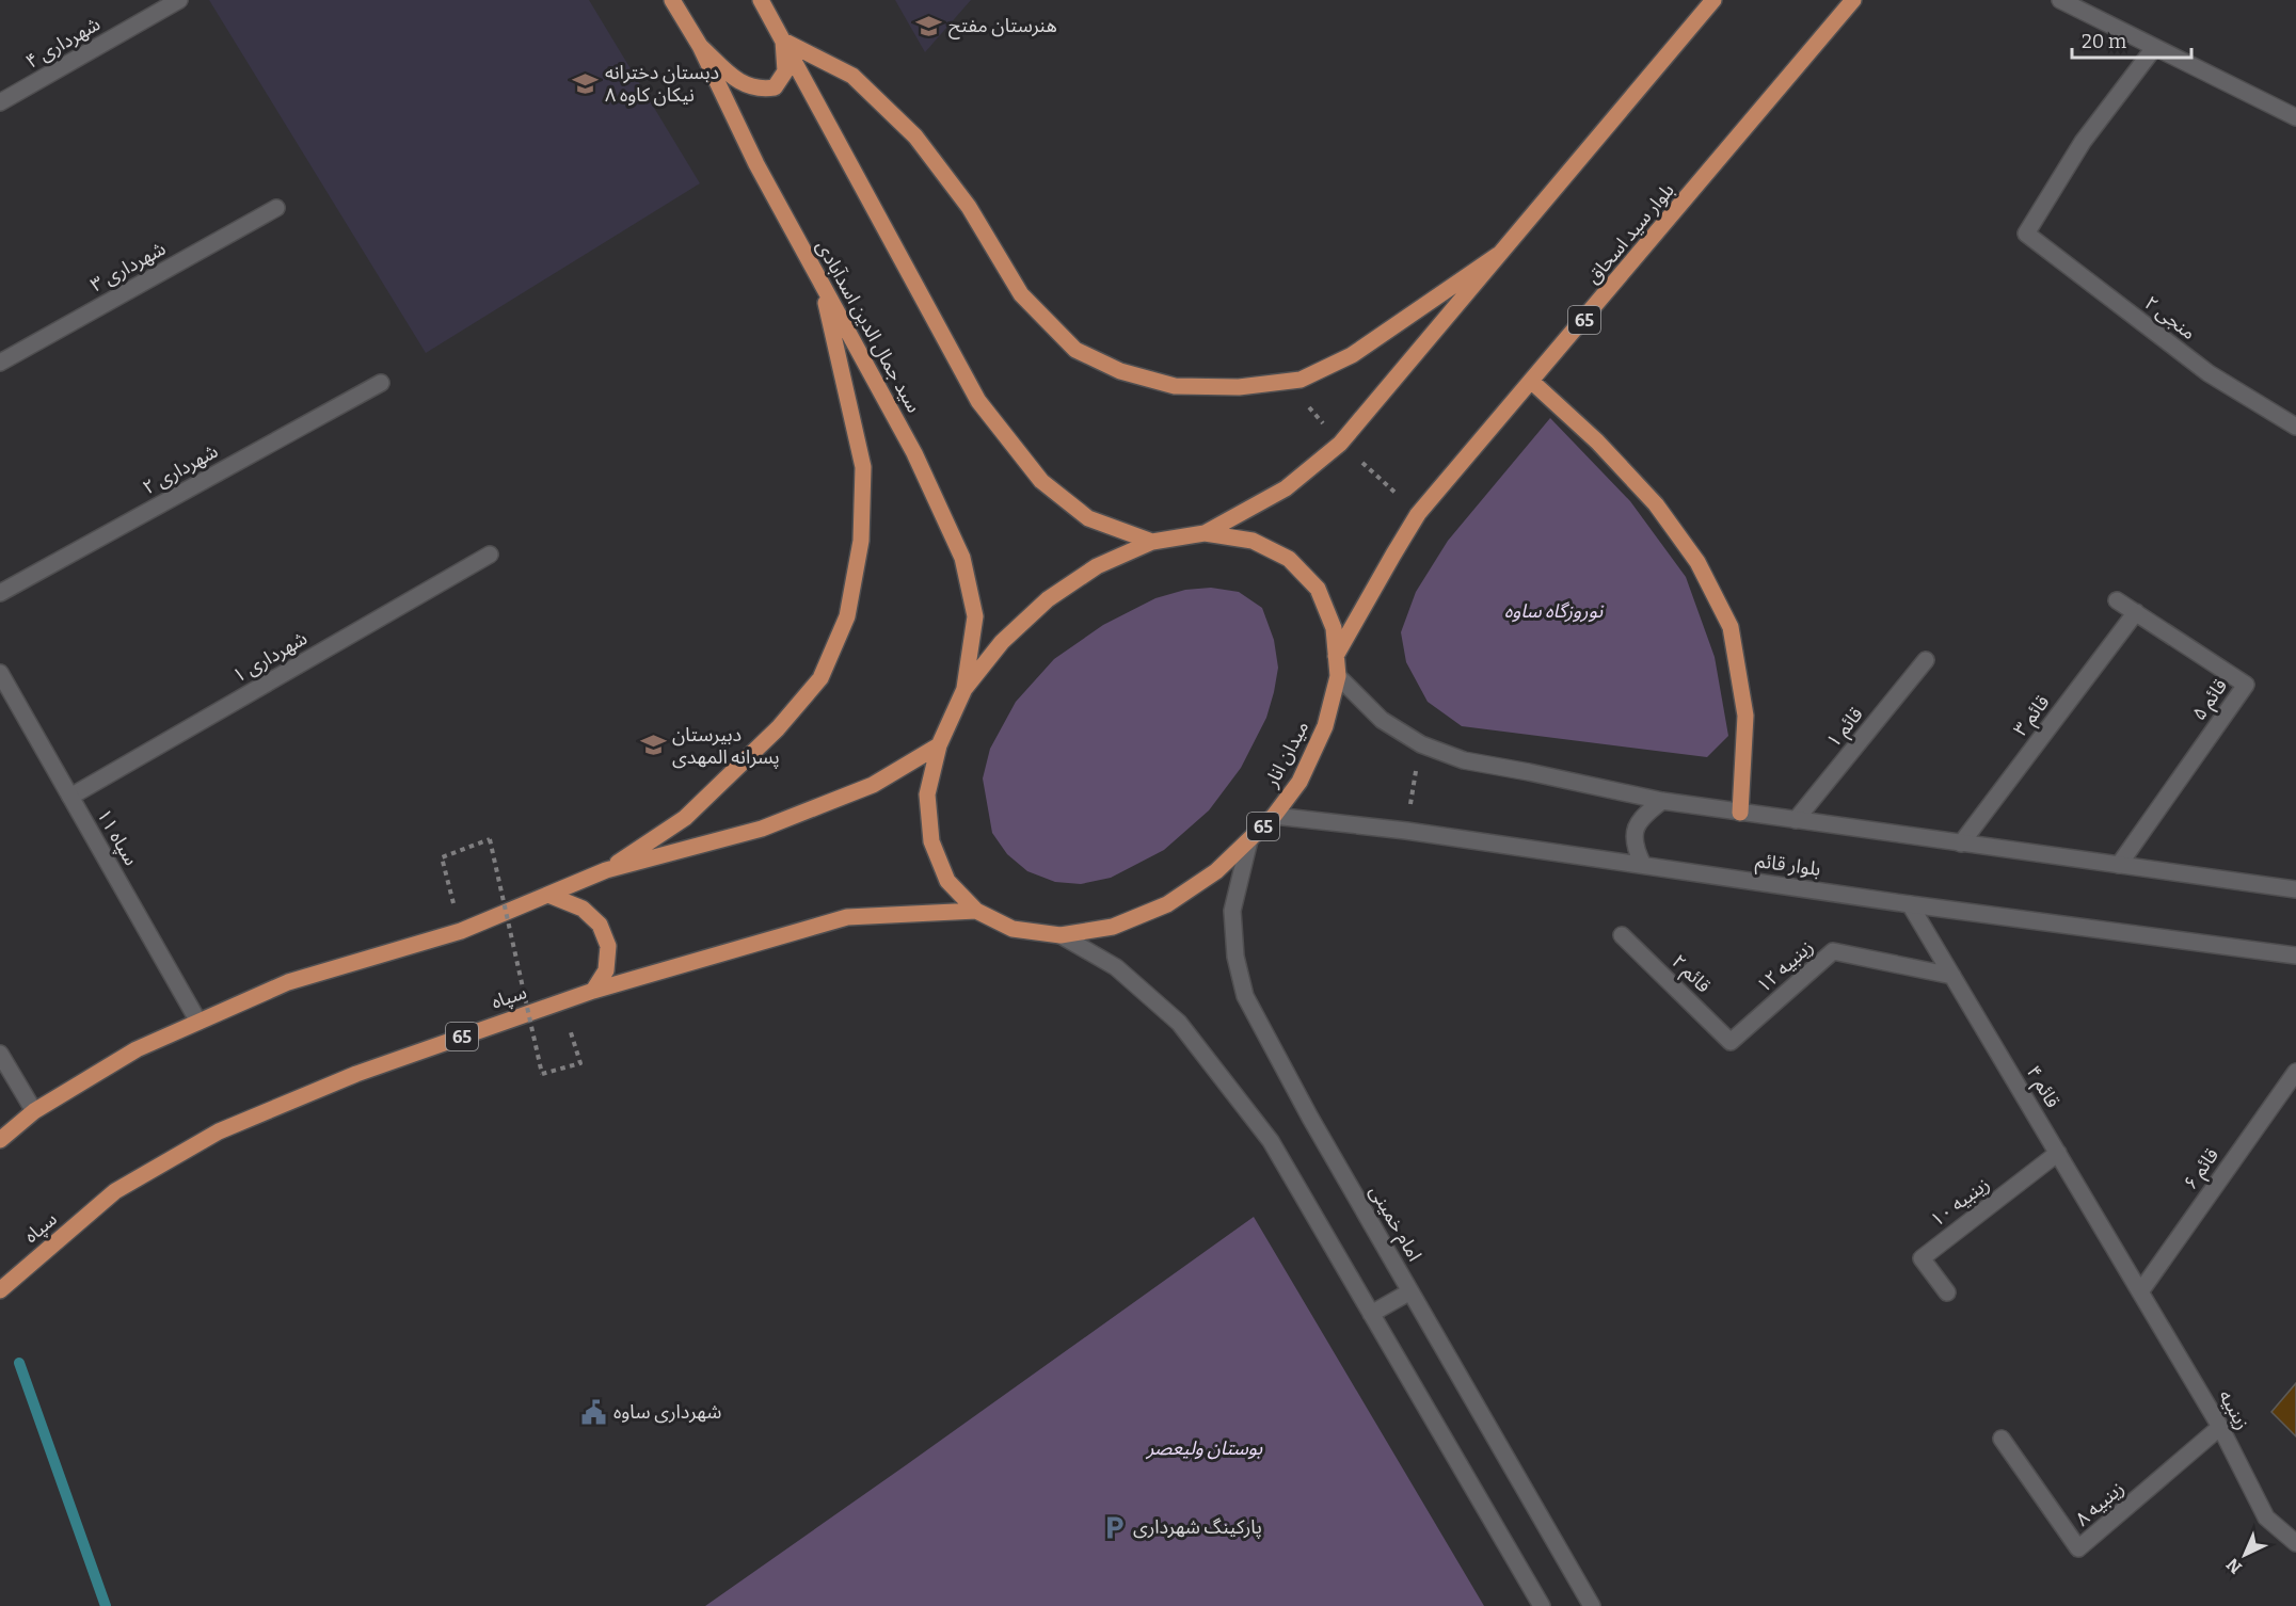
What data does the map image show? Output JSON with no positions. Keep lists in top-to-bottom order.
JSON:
{
  "streets": {
    "main road": [
      "بلوار سید اسحاق",
      "65",
      "سید جمال الدین اسدآبادی",
      "میدان انار",
      "سپاه"
    ],
    "street": [
      "شهرداری ۴",
      "شهرداری ۳",
      "منجی ۲",
      "شهرداری ۲",
      "شهرداری ۱",
      "قائم ۵",
      "قائم ۳",
      "قائم ۱",
      "سپاه ۱۱",
      "بلوار قائم",
      "زینبیه ۱۲",
      "قائم ۲",
      "قائم ۴",
      "قائم ۶",
      "زینبیه ۱۰",
      "امام خمینی",
      "زینبیه",
      "زینبیه ۸"
    ]
  },
  "crossings": [
    ["بلوار سید اسحاق", "میدان انار"],
    ["65", "میدان انار"],
    ["سید جمال الدین اسدآبادی", "میدان انار"],
    ["شهرداری ۱", "سپاه ۱۱"],
    ["قائم ۵", "قائم ۳"],
    ["میدان انار", "بلوار قائم"],
    ["میدان انار", "سپاه"],
    ["میدان انار", "امام خمینی"],
    ["بلوار قائم", "قائم ۴"],
    ["زینبیه ۱۲", "قائم ۲"],
    ["زینبیه ۱۲", "قائم ۴"],
    ["قائم ۴", "قائم ۶"],
    ["قائم ۴", "زینبیه ۱۰"],
    ["قائم ۴", "زینبیه"],
    ["قائم ۶", "زینبیه"],
    ["زینبیه", "زینبیه ۸"]
  ],
  "parks": ["نوروزگاه ساوه", "بوستان ولیعصر"],
  "places": {
    "school or university": ["هنرستان مفتح", "دبستان دخترانه نیکان کاوه ۸", "دبیرستان پسرانه المهدی"],
    "public building": ["شهرداری ساوه"],
    "parking": ["پارکینگ شهرداری"]
  },
  "scale_bar": "20 m",
  "north": "bottom left"
}
